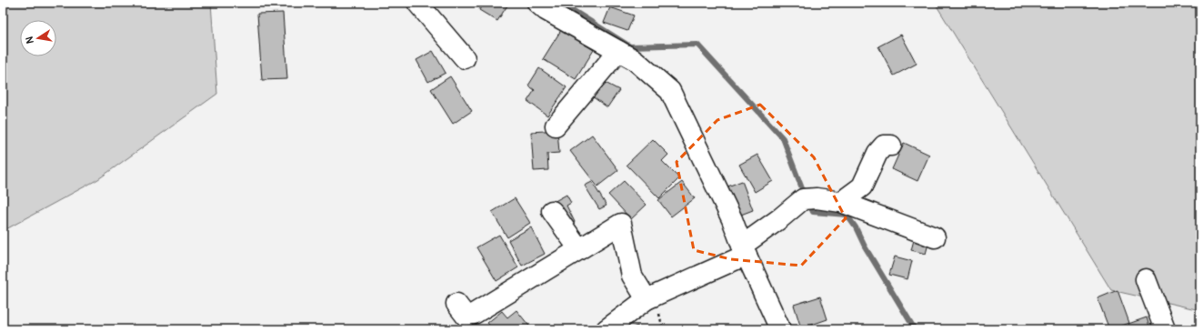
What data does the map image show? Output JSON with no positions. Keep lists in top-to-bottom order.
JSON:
{
  "north": "left"
}
